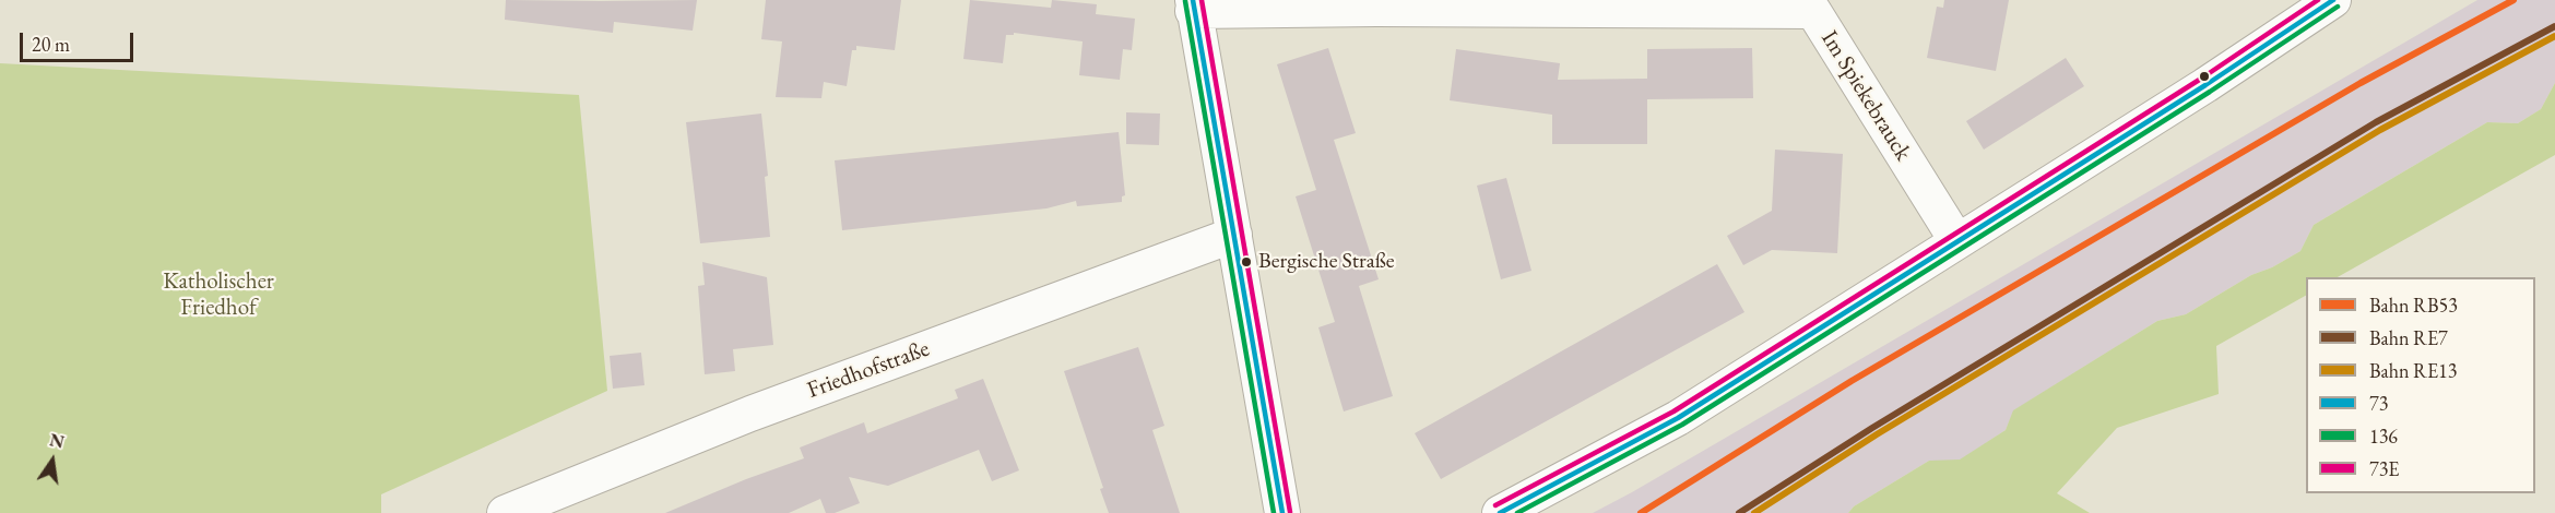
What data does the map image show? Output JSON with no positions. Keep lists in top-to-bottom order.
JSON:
{
  "streets": {
    "street": ["Im Spiekebrauck", "Friedhofstraße"]
  },
  "parks": ["Katholischer Friedhof"],
  "places": ["Bergische Straße"],
  "lines": [
    "rail line RB53",
    "transit line 73",
    "transit line 73E",
    "transit line 136",
    "rail line RE7",
    "rail line RE13"
  ],
  "legend": [
    "Bahn RB53",
    "Bahn RE7",
    "Bahn RE13",
    "73",
    "136",
    "73E"
  ],
  "scale_bar": "20 m",
  "north": "top"
}
